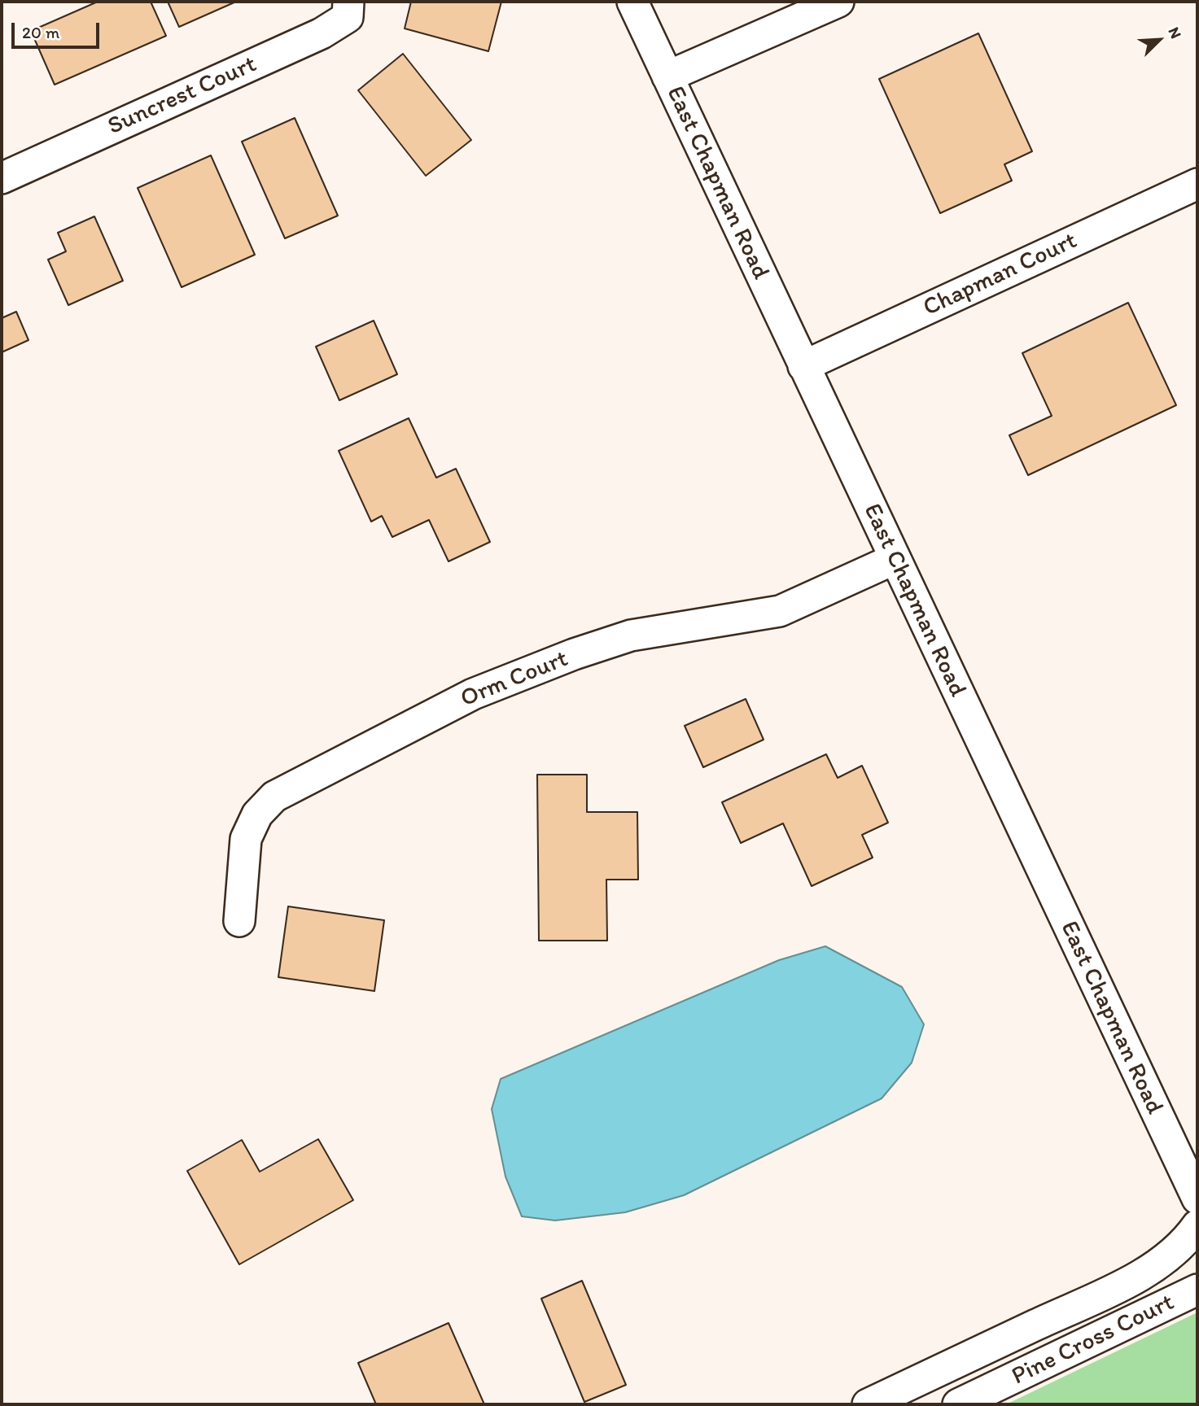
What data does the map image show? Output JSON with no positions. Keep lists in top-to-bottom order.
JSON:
{
  "streets": {
    "street": [
      "Suncrest Court",
      "East Chapman Road",
      "Chapman Court",
      "Orm Court",
      "Pine Cross Court"
    ]
  },
  "crossings": [
    ["East Chapman Road", "Chapman Court"],
    ["East Chapman Road", "Orm Court"]
  ],
  "scale_bar": "20 m",
  "north": "top right"
}
